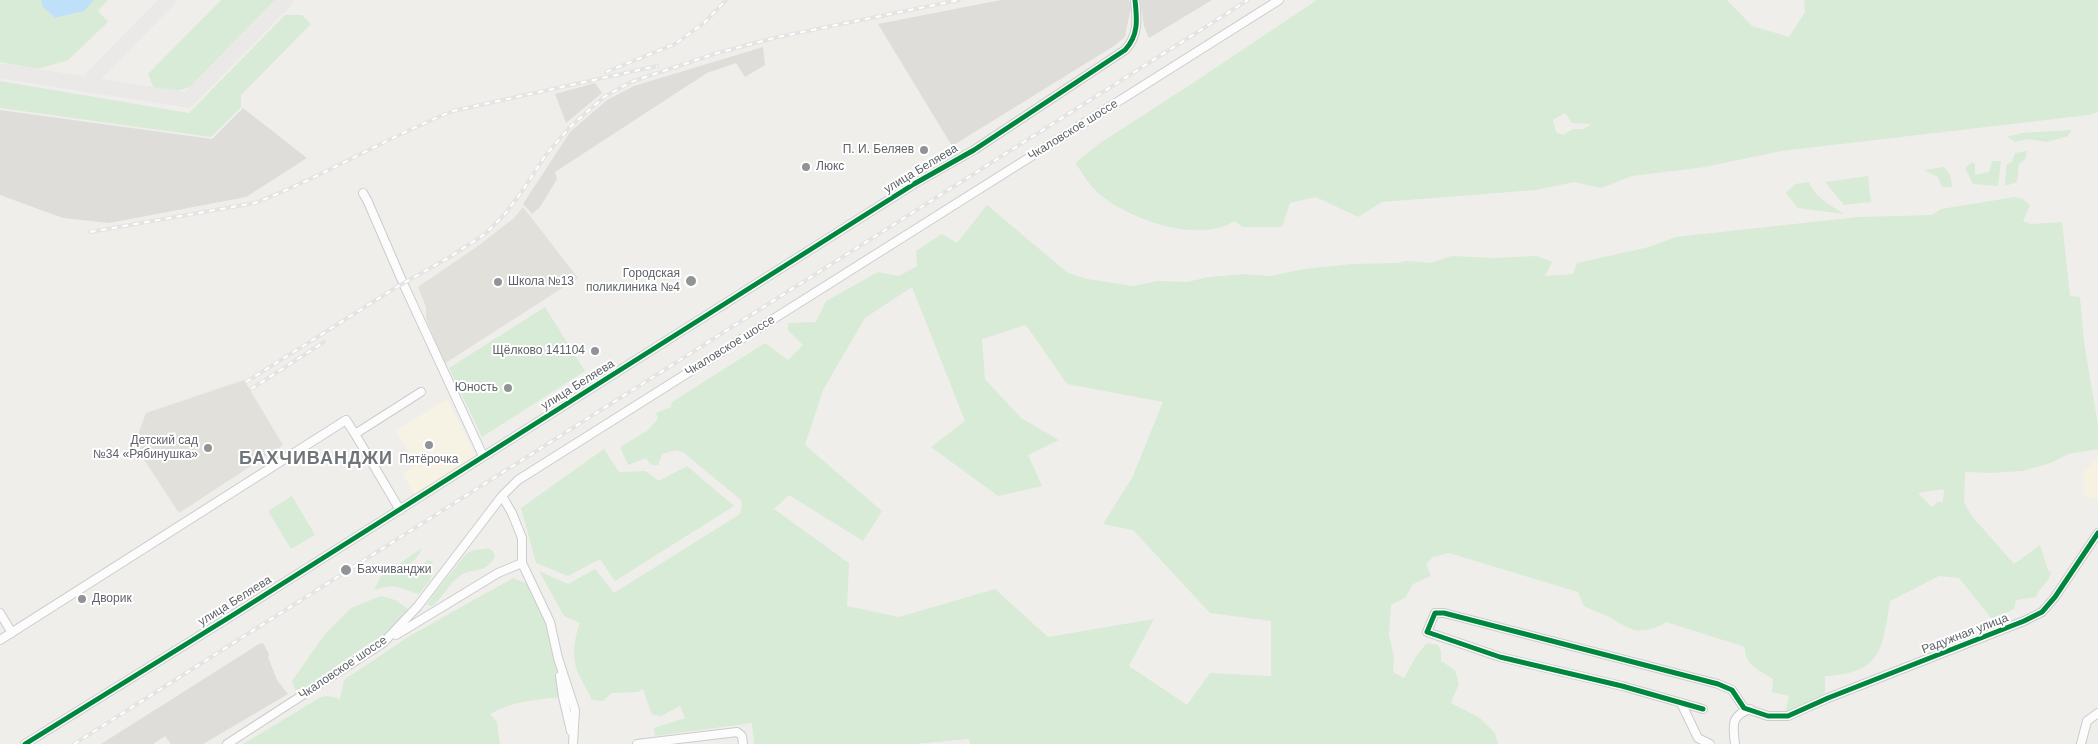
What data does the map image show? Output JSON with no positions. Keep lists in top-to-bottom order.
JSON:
{
  "streets": {
    "street": ["Чкаловское шоссе", "улица Беляева", "Радужная улица"]
  },
  "districts": ["БАХЧИВАНДЖИ"],
  "places": [
    "П. И. Беляев",
    "Люкс",
    "Городская поликлиника №4",
    "Школа №13",
    "Щёлково 141104",
    "Юность",
    "Пятёрочка",
    "Детский сад №34 «Рябинушка»",
    "Бахчиванджи",
    "Дворик"
  ]
}
